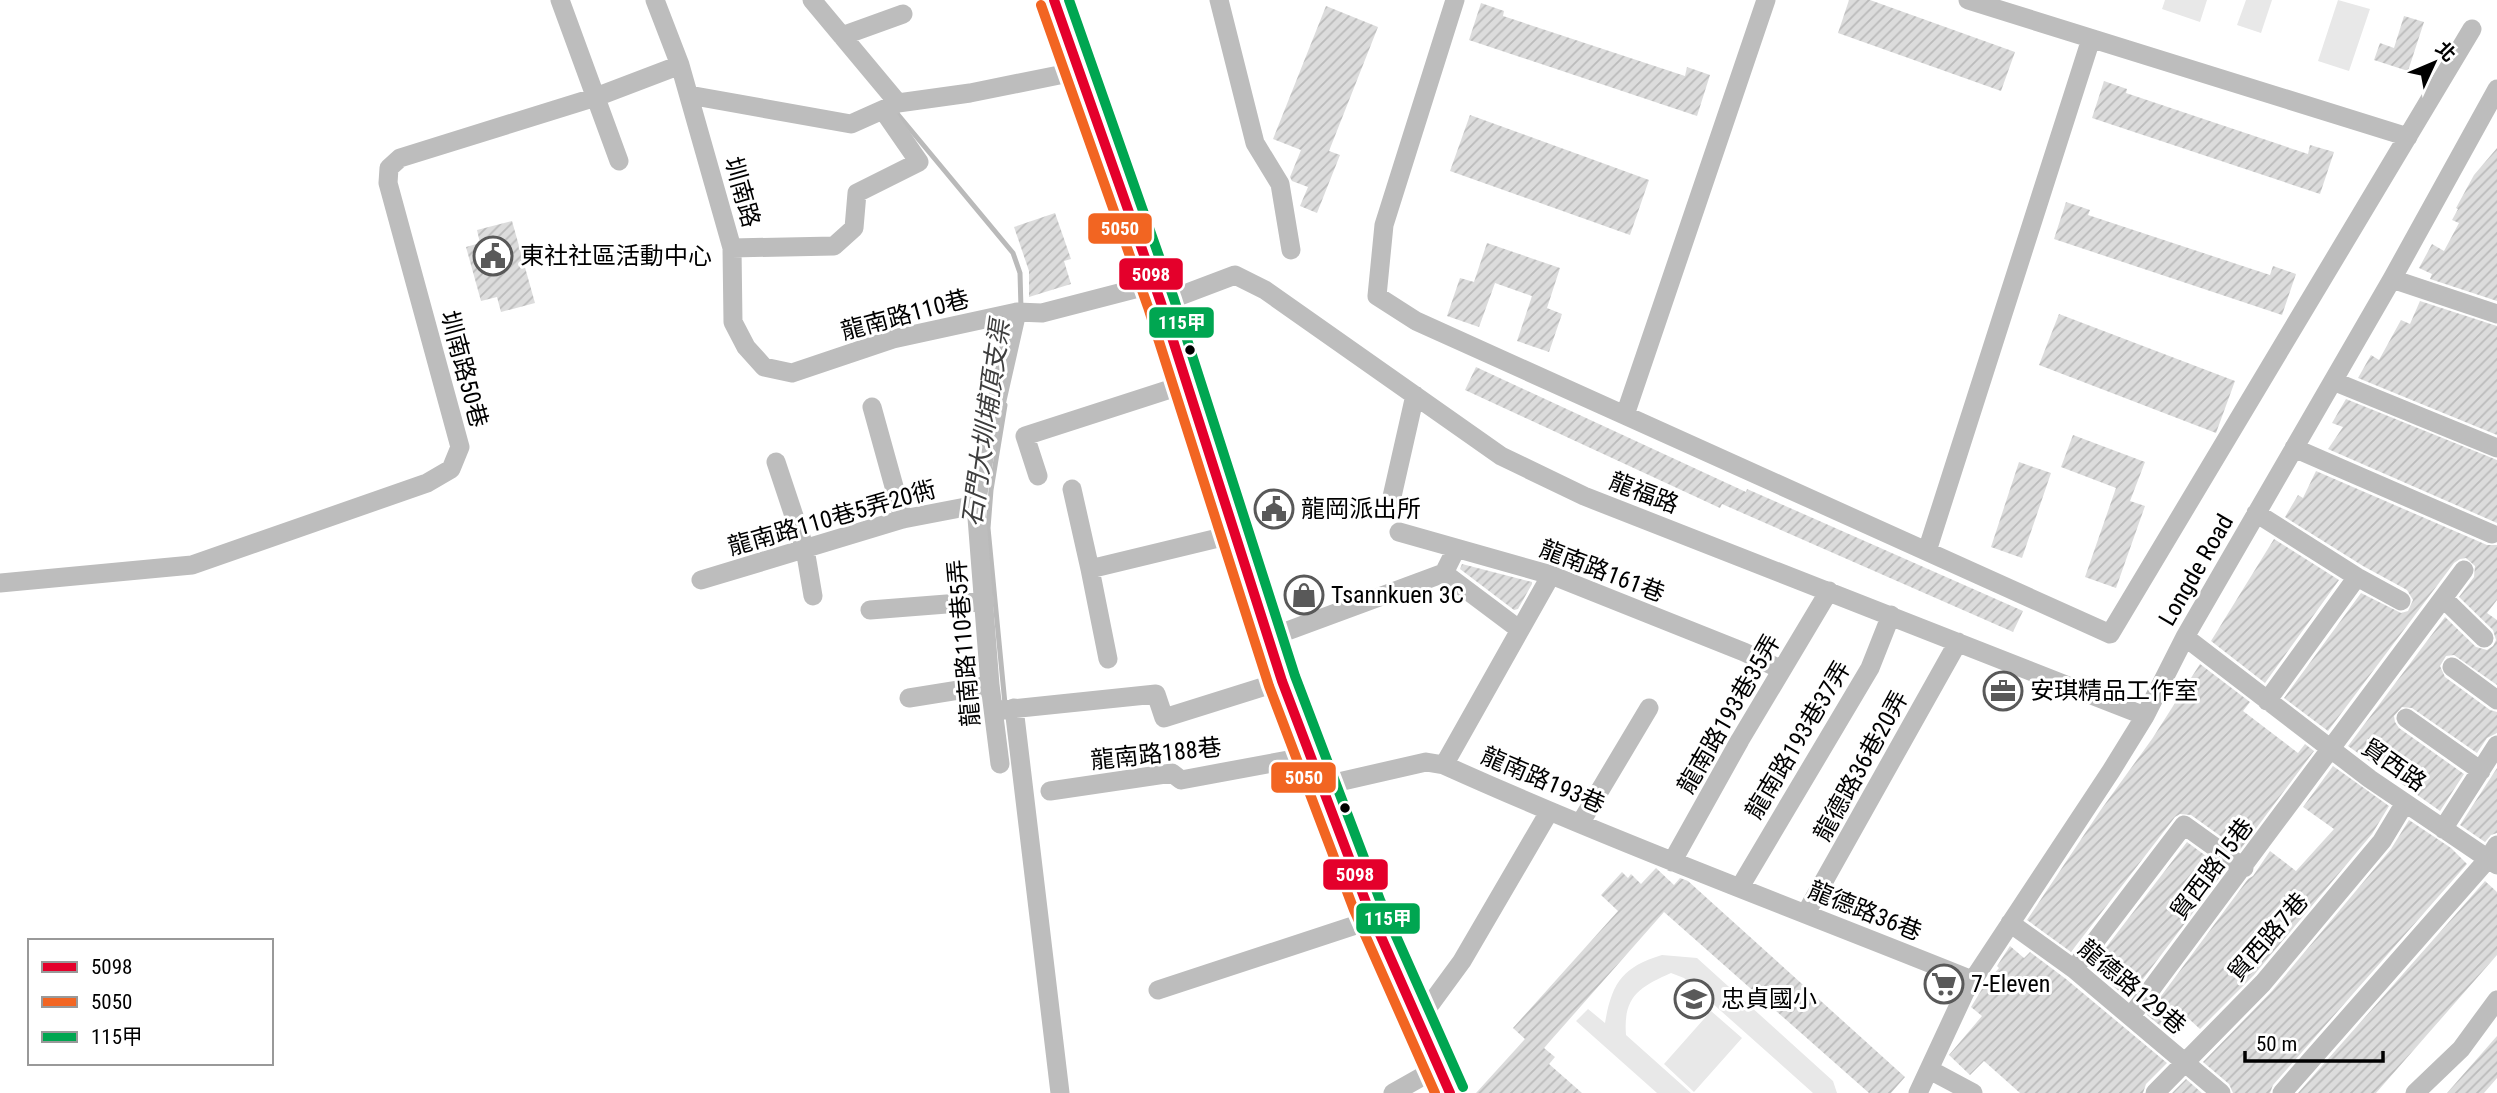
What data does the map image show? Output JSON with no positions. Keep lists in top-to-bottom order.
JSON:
{
  "streets": {
    "street": [
      "圳南路",
      "龍南路110巷",
      "圳南路50巷",
      "龍福路",
      "龍南路110巷5弄20衖",
      "Longde Road",
      "龍南路161巷",
      "龍南路110巷5弄",
      "龍南路193巷35弄",
      "龍南路193巷37弄",
      "龍南路188巷",
      "貿西路",
      "龍德路36巷20弄",
      "龍南路193巷",
      "貿西路15巷",
      "龍德路36巷",
      "貿西路7巷",
      "龍德路129巷"
    ]
  },
  "crossings": [
    ["圳南路", "龍南路110巷"],
    ["圳南路", "圳南路50巷"],
    ["龍南路110巷", "龍福路"],
    ["龍南路110巷", "龍南路110巷5弄"],
    ["龍福路", "Longde Road"],
    ["龍福路", "龍南路193巷35弄"],
    ["龍福路", "龍南路193巷37弄"],
    ["龍福路", "龍德路36巷20弄"],
    ["龍南路110巷5弄20衖", "龍南路110巷5弄"],
    ["Longde Road", "貿西路"],
    ["Longde Road", "龍德路36巷"],
    ["Longde Road", "龍德路129巷"],
    ["龍南路161巷", "龍南路193巷35弄"],
    ["龍南路193巷35弄", "龍南路193巷"],
    ["龍南路193巷37弄", "龍南路193巷"],
    ["龍南路193巷37弄", "龍德路36巷"],
    ["貿西路", "貿西路15巷"],
    ["貿西路", "貿西路7巷"],
    ["龍德路36巷20弄", "龍德路36巷"],
    ["龍南路193巷", "龍德路36巷"],
    ["貿西路15巷", "龍德路129巷"],
    ["貿西路7巷", "龍德路129巷"]
  ],
  "water": ["石門大圳埔頂支渠"],
  "places": {
    "public building": ["東社社區活動中心", "龍岡派出所"],
    "shop": ["Tsannkuen 3C"],
    "office": ["安琪精品工作室"],
    "supermarket": ["7-Eleven"],
    "school or university": ["忠貞國小"]
  },
  "lines": ["transit line 5098", "transit line 115甲", "transit line 5050"],
  "legend": ["5098", "5050", "115甲"],
  "scale_bar": "50 m",
  "north": "top right"
}
